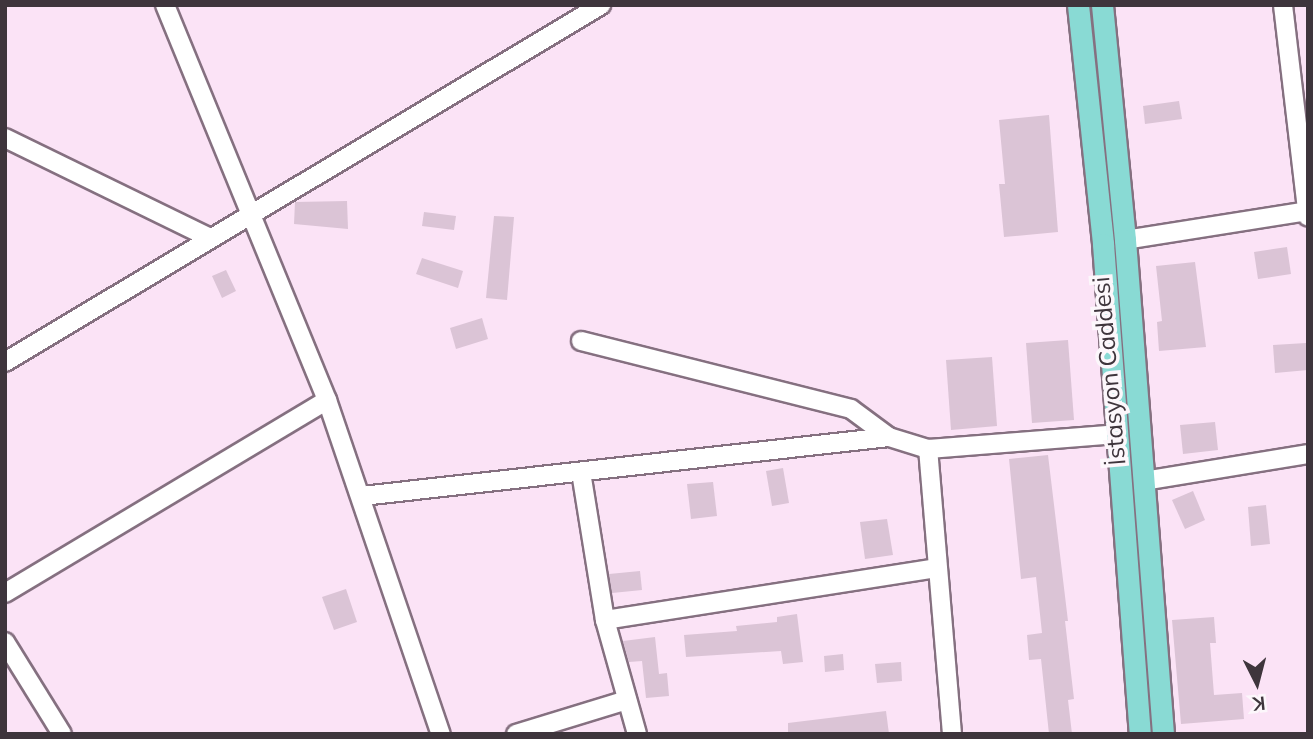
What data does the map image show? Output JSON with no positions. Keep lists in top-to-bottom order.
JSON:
{
  "streets": {
    "main road": ["İstasyon Caddesi"]
  },
  "north": "bottom"
}
